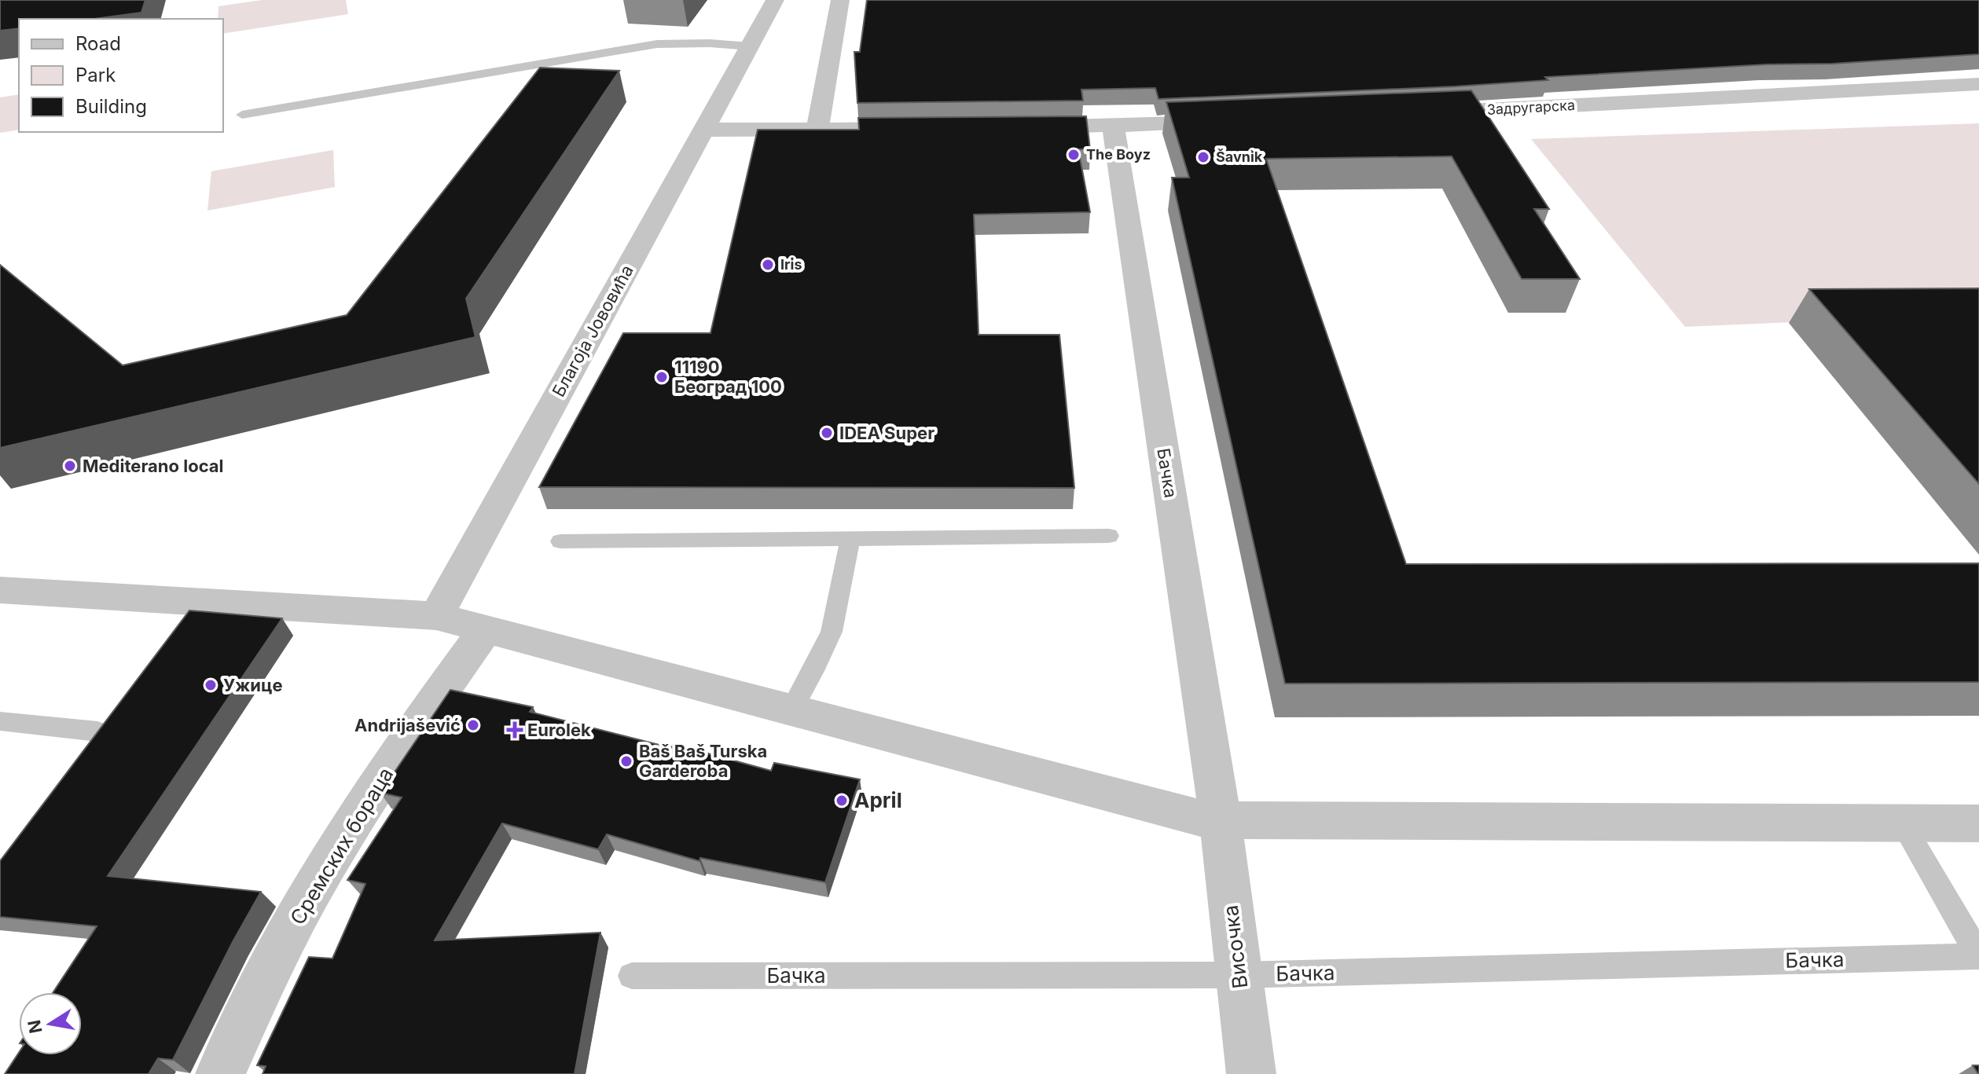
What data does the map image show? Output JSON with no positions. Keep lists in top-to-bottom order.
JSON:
{
  "streets": {
    "street": [
      "Задругарска",
      "Благоја Јововића",
      "Бачка",
      "Сремских бораца",
      "Височка"
    ]
  },
  "crossings": [
    ["Бачка", "Височка"]
  ],
  "places": {
    "other": [
      "The Boyz",
      "Šavnik",
      "Iris",
      "11190 Београд 100",
      "IDEA Super",
      "Mediterano local",
      "Ужице",
      "Andrijašević",
      "Baš Baš Turska Garderoba",
      "April"
    ],
    "health": ["Eurolek"]
  },
  "legend": ["Road", "Park", "Building"],
  "north": "left"
}
